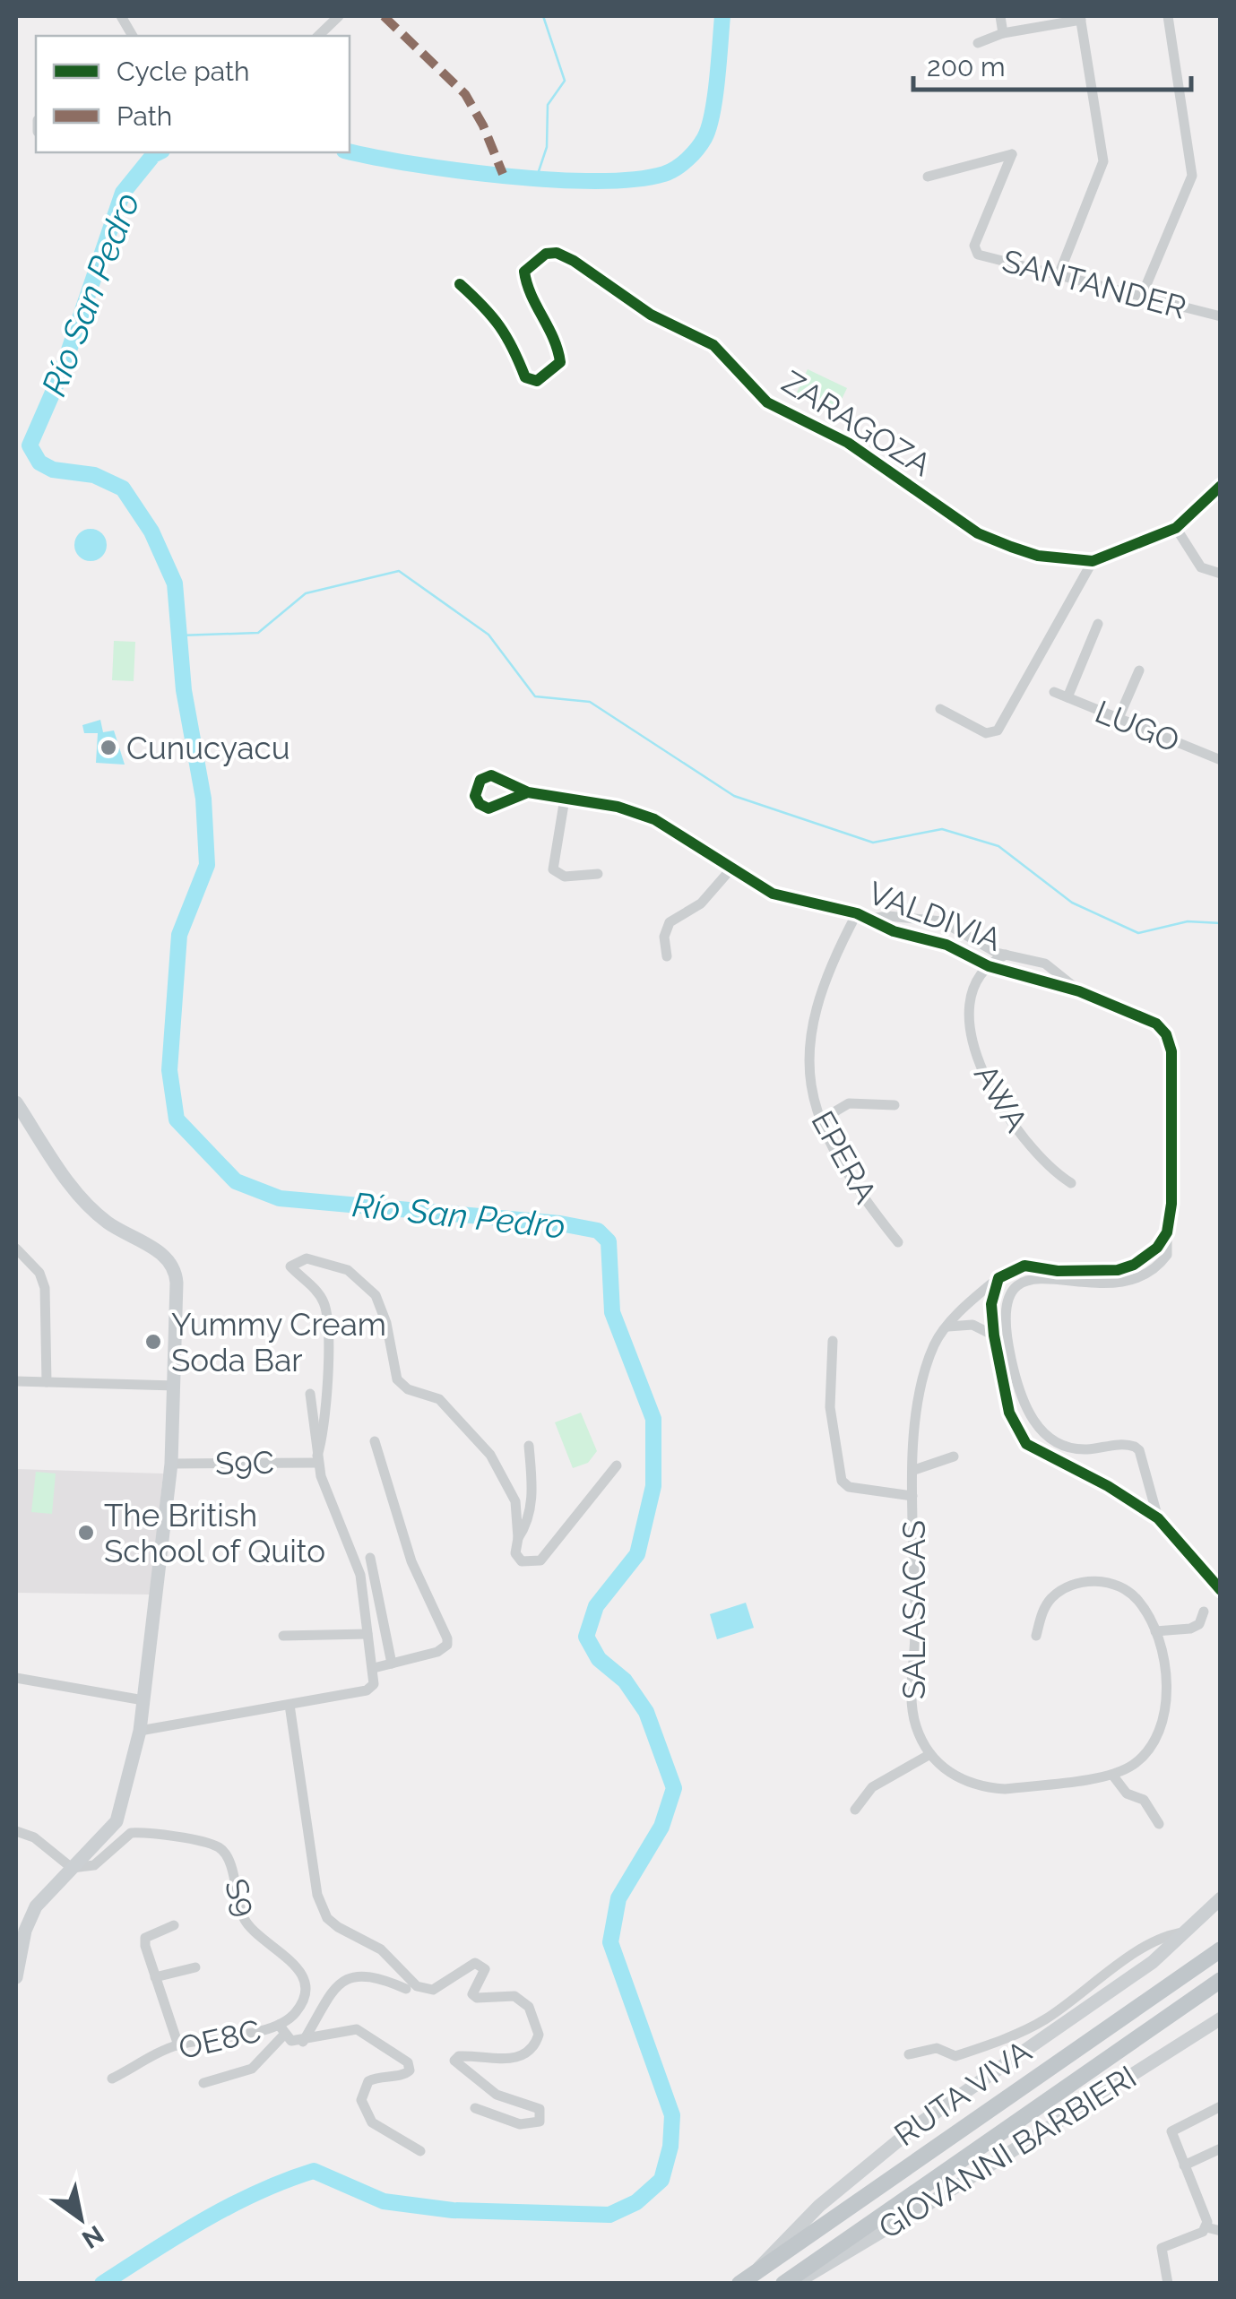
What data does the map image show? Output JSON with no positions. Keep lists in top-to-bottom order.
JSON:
{
  "streets": {
    "highway": ["RUTA VIVA"],
    "main road": ["GIOVANNI BARBIERI"],
    "street": [
      "SANTANDER",
      "ZARAGOZA",
      "LUGO",
      "VALDIVIA",
      "AWA",
      "EPERA",
      "S9C",
      "SALASACAS",
      "S9",
      "OE8C"
    ]
  },
  "crossings": [
    ["VALDIVIA", "AWA"],
    ["VALDIVIA", "EPERA"],
    ["S9", "OE8C"]
  ],
  "water": ["Río San Pedro"],
  "places": ["Cunucyacu", "Yummy Cream Soda Bar", "The British School of Quito"],
  "legend": ["Cycle path", "Path"],
  "scale_bar": "200 m",
  "north": "bottom right"
}
